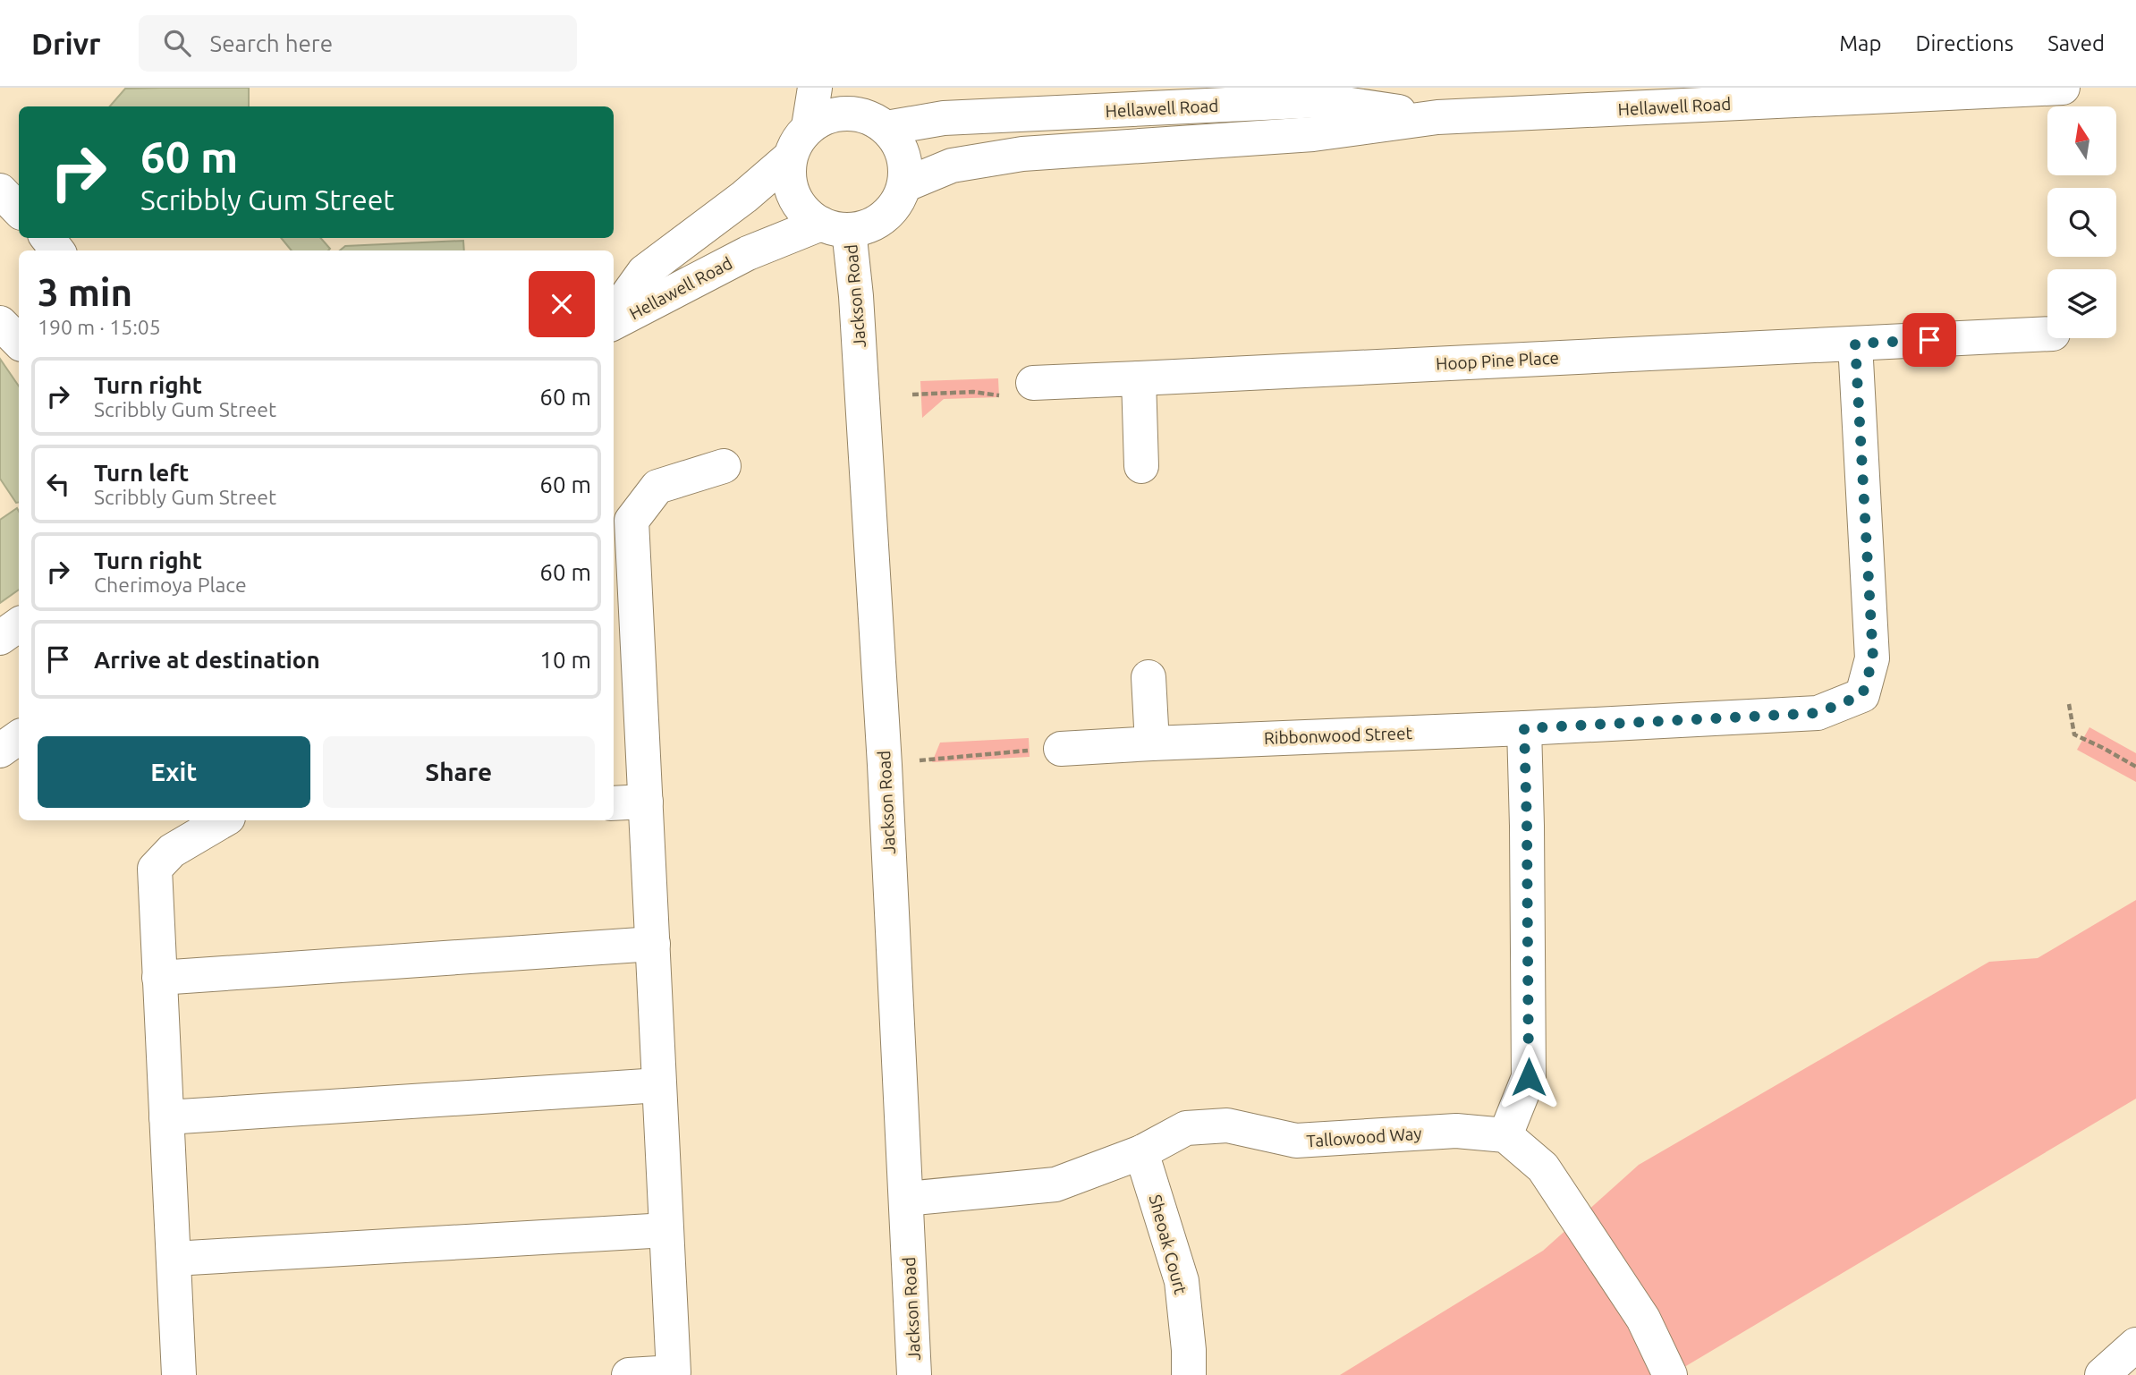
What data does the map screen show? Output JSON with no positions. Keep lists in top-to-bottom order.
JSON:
{
  "streets": {
    "street": [
      "Hellawell Road",
      "Jackson Road",
      "Hoop Pine Place",
      "Ribbonwood Street",
      "Tallowood Way",
      "Sheoak Court"
    ]
  },
  "crossings": [
    ["Hellawell Road", "Jackson Road"],
    ["Jackson Road", "Tallowood Way"],
    ["Hoop Pine Place", "Ribbonwood Street"],
    ["Tallowood Way", "Sheoak Court"]
  ],
  "north": "top",
  "page": {
    "header": "Drivr",
    "search": "Search here",
    "nav": ["Map", "Directions", "Saved"],
    "turn": ["60 m", "Scribbly Gum Street"],
    "heading": ["3 min", "190 m · 15:05"],
    "list": [
      {
        "name": "Turn right",
        "note": "Scribbly Gum Street",
        "value": "60 m"
      },
      {
        "name": "Turn left",
        "note": "Scribbly Gum Street",
        "value": "60 m"
      },
      {
        "name": "Turn right",
        "note": "Cherimoya Place",
        "value": "60 m"
      },
      {
        "name": "Arrive at destination",
        "value": "10 m"
      }
    ],
    "buttons": ["Exit", "Share"]
  }
}
